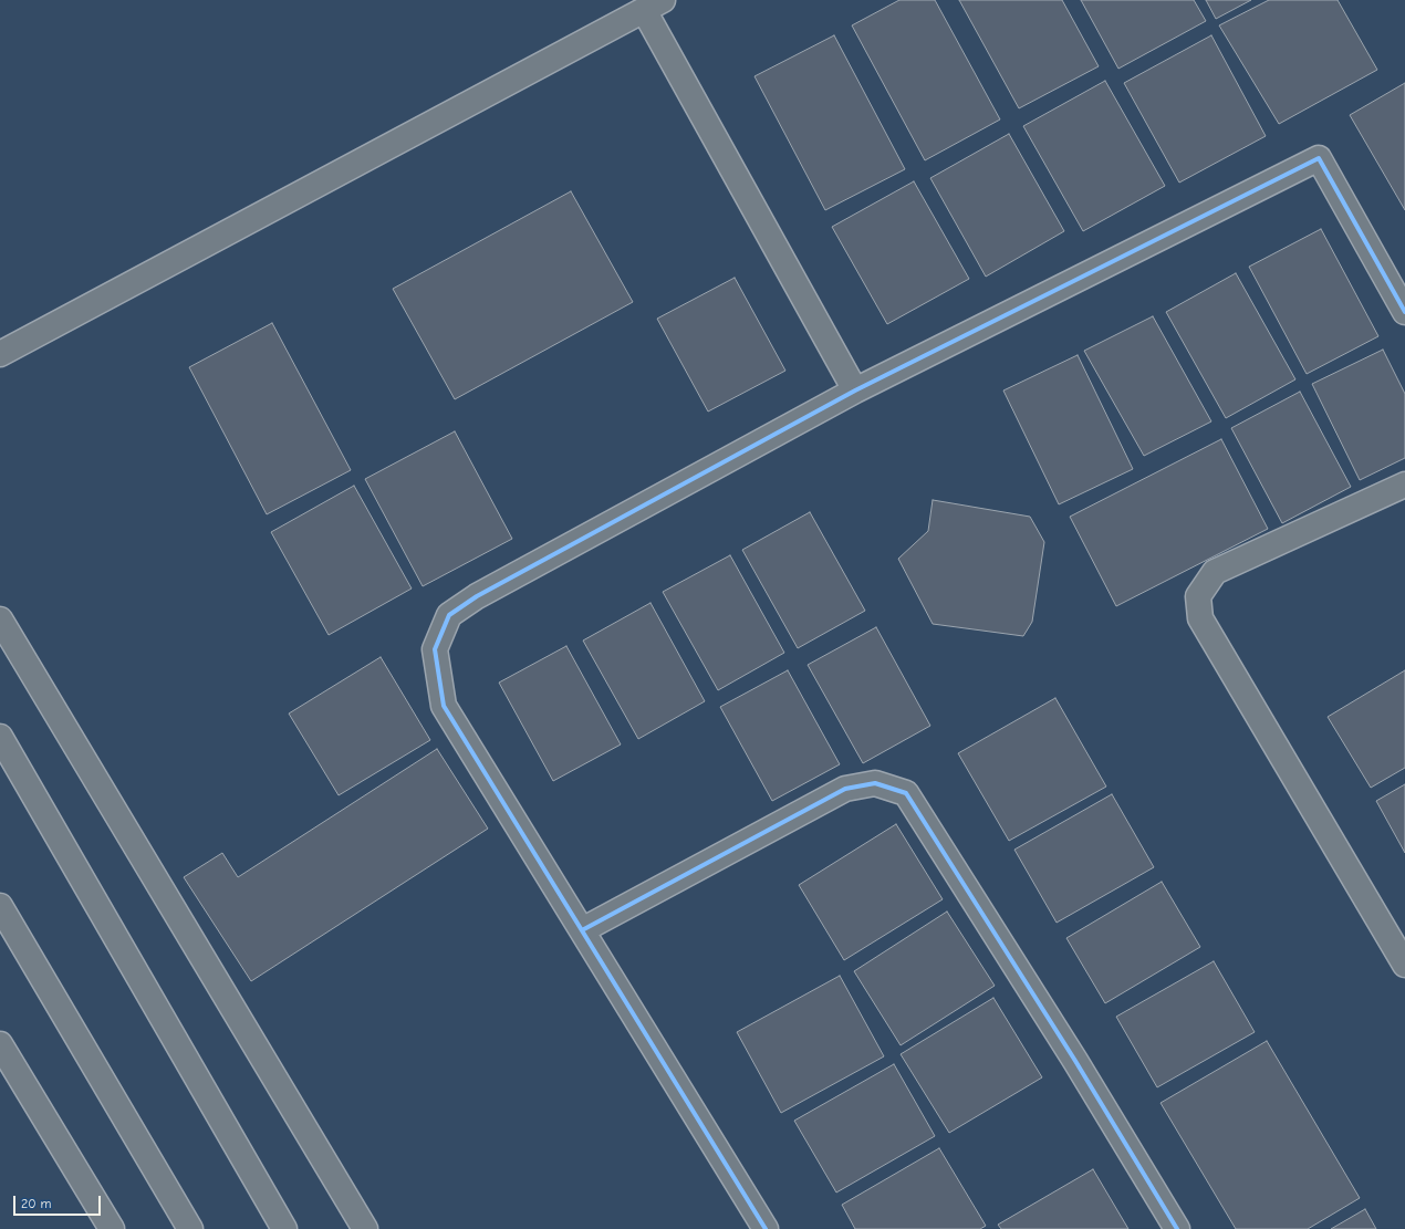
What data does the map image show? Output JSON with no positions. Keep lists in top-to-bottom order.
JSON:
{
  "scale_bar": "20 m"
}
